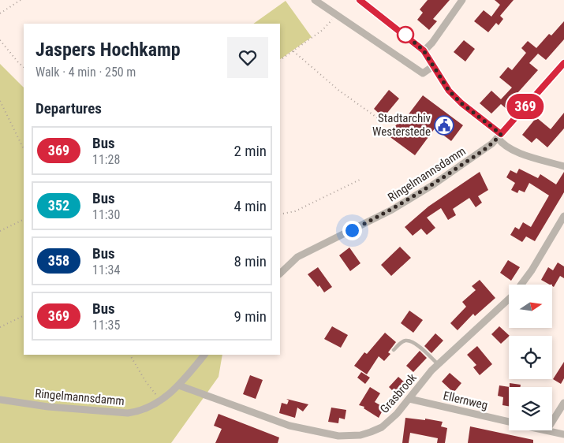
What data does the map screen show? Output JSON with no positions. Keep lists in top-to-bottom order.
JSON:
{
  "streets": {
    "street": ["Ringelmannsdamm", "Grasbrook", "Ellernweg"]
  },
  "crossings": [
    ["Ringelmannsdamm", "Grasbrook"],
    ["Grasbrook", "Ellernweg"]
  ],
  "places": {
    "public building": ["Stadtarchiv Westerstede"]
  },
  "lines": ["bus line 369"],
  "north": "right",
  "page": {
    "on_map": "369",
    "heading": [
      ["Jaspers Hochkamp", "Walk · 4 min · 250 m"],
      "Departures"
    ],
    "list": [
      {
        "mark": "369",
        "name": "Bus",
        "note": "11:28",
        "value": "2 min"
      },
      {
        "mark": "352",
        "name": "Bus",
        "note": "11:30",
        "value": "4 min"
      },
      {
        "mark": "358",
        "name": "Bus",
        "note": "11:34",
        "value": "8 min"
      },
      {
        "mark": "369",
        "name": "Bus",
        "note": "11:35",
        "value": "9 min"
      }
    ]
  }
}
